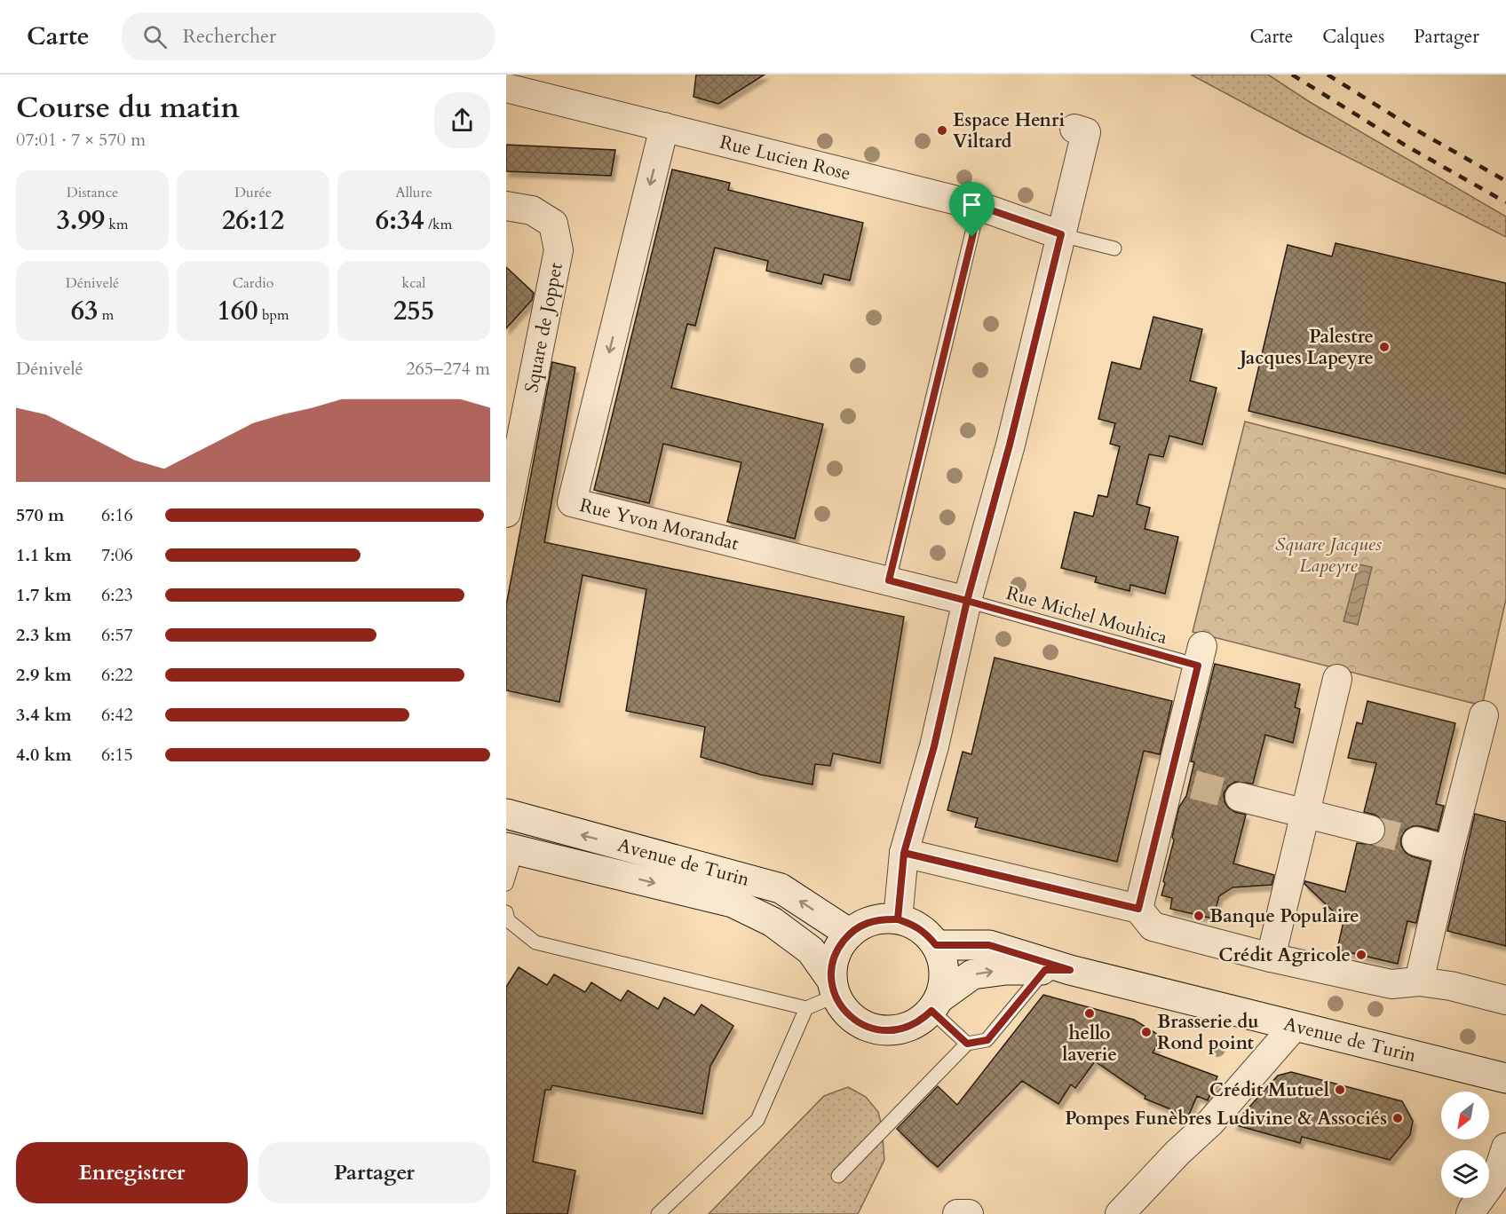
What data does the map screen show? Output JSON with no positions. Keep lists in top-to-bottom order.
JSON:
{
  "streets": {
    "main road": ["Avenue de Turin"],
    "street": ["Rue Lucien Rose", "Square de Joppet", "Rue Yvon Morandat"],
    "lane": ["Rue Michel Mouhica"]
  },
  "crossings": [
    ["Rue Lucien Rose", "Rue Yvon Morandat"],
    ["Rue Yvon Morandat", "Rue Michel Mouhica"]
  ],
  "parks": ["Square Jacques Lapeyre"],
  "places": [
    "Espace Henri Viltard",
    "Palestre Jacques Lapeyre",
    "Banque Populaire",
    "Crédit Agricole",
    "hello laverie",
    "Brasserie du Rond point",
    "Crédit Mutuel",
    "Pompes Funèbres Ludivine & Associés"
  ],
  "north": "bottom left",
  "page": {
    "header": "Carte",
    "search": "Rechercher",
    "nav": ["Carte", "Calques", "Partager"],
    "heading": ["Course du matin", "07:01 · 7 × 570 m"],
    "stats": [
      ["Distance", "3.99 km"],
      ["Durée", "26:12"],
      ["Allure", "6:34 /km"],
      ["Dénivelé", "63 m"],
      ["Cardio", "160 bpm"],
      ["kcal", "255"]
    ],
    "chart": ["Dénivelé", "265–274 m"],
    "list": [
      {
        "name": "570 m",
        "note": "6:16"
      },
      {
        "name": "1.1 km",
        "note": "7:06"
      },
      {
        "name": "1.7 km",
        "note": "6:23"
      },
      {
        "name": "2.3 km",
        "note": "6:57"
      },
      {
        "name": "2.9 km",
        "note": "6:22"
      },
      {
        "name": "3.4 km",
        "note": "6:42"
      },
      {
        "name": "4.0 km",
        "note": "6:15"
      }
    ],
    "buttons": ["Enregistrer", "Partager"]
  }
}
